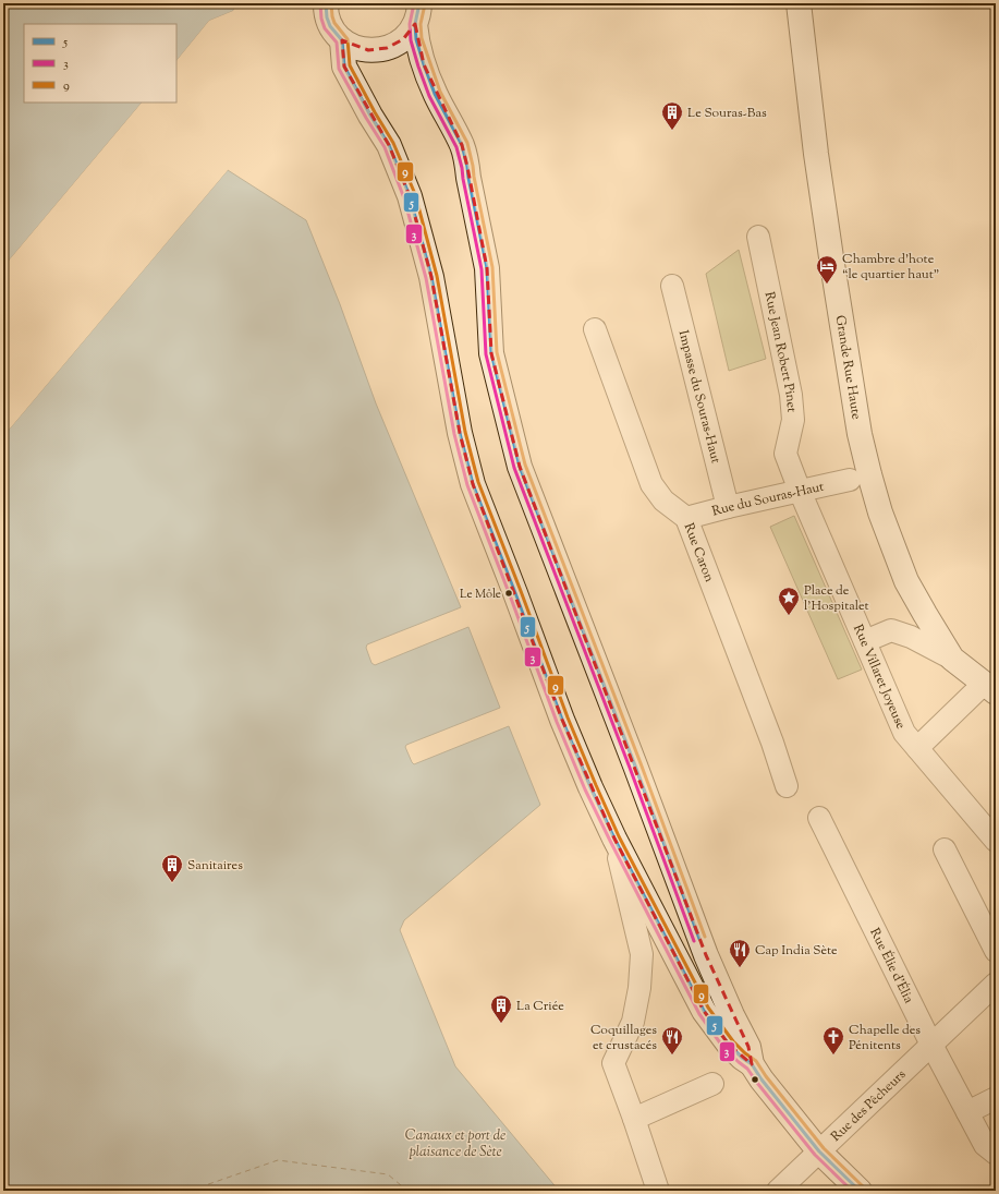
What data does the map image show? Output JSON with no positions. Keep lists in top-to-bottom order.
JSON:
{
  "streets": {
    "main road": ["Grande Rue Haute"],
    "street": [
      "Rue Jean Robert Pinet",
      "Impasse du Souras-Haut",
      "Rue du Souras-Haut",
      "Rue Caron",
      "Rue Villaret Joyeuse",
      "Rue Élie d'Élia",
      "Rue des Pêcheurs"
    ]
  },
  "crossings": [
    ["Rue Jean Robert Pinet", "Rue du Souras-Haut"],
    ["Rue Jean Robert Pinet", "Rue Villaret Joyeuse"],
    ["Impasse du Souras-Haut", "Rue du Souras-Haut"],
    ["Rue du Souras-Haut", "Rue Caron"],
    ["Rue du Souras-Haut", "Rue Villaret Joyeuse"],
    ["Rue Élie d'Élia", "Rue des Pêcheurs"]
  ],
  "water": ["Canaux et port de plaisance de Sète"],
  "places": {
    "building": ["Le Souras-Bas", "Sanitaires", "La Criée"],
    "hotel": ["Chambre d'hote “le quartier haut”"],
    "other": ["Le Môle"],
    "place": ["Place de l'Hospitalet"],
    "restaurant": ["Cap India Sète", "Coquillages et crustacés"],
    "church": ["Chapelle des Pénitents"]
  },
  "lines": ["transit line 5", "transit line 3", "transit line 9"],
  "legend": ["5", "3", "9"]
}
